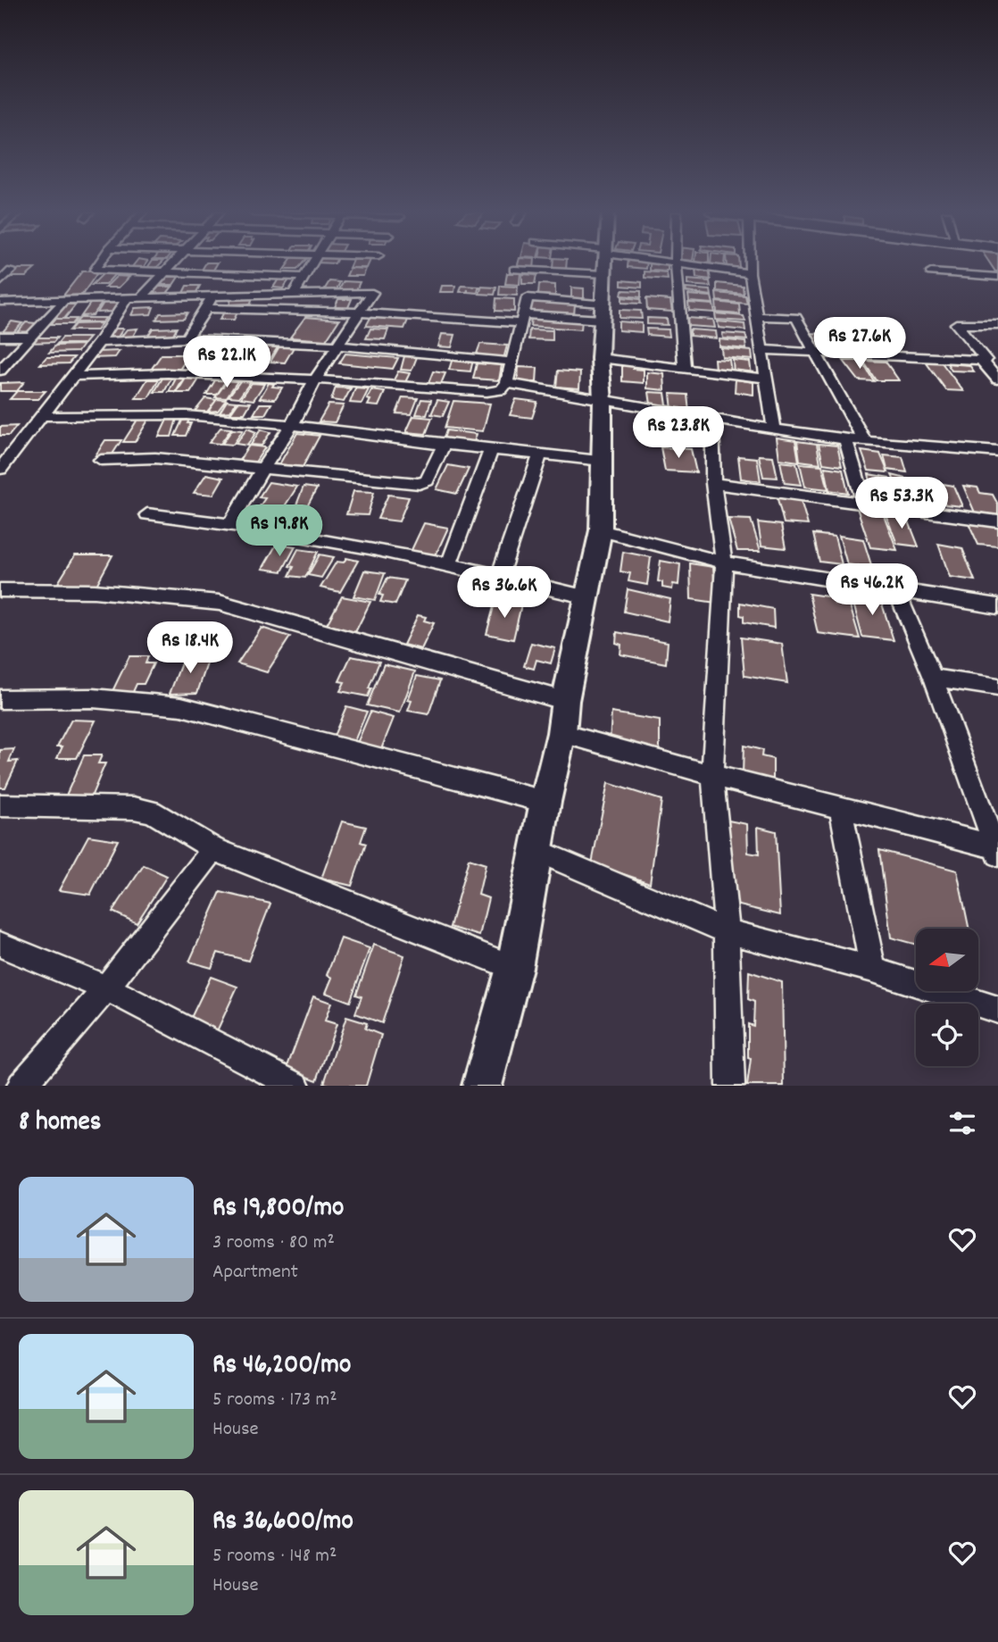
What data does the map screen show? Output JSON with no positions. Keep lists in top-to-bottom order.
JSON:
{
  "north": "left",
  "page": {
    "price": [
      "Rs 27.6K",
      "Rs 22.1K",
      "Rs 23.8K",
      "Rs 53.3K",
      "Rs 19.8K",
      "Rs 46.2K",
      "Rs 36.6K",
      "Rs 18.4K"
    ],
    "heading": "8 homes",
    "list": [
      {
        "name": "Rs 19,800/mo",
        "note": "3 rooms · 80 m² · Apartment"
      },
      {
        "name": "Rs 46,200/mo",
        "note": "5 rooms · 173 m² · House"
      },
      {
        "name": "Rs 36,600/mo",
        "note": "5 rooms · 148 m² · House"
      }
    ]
  }
}
